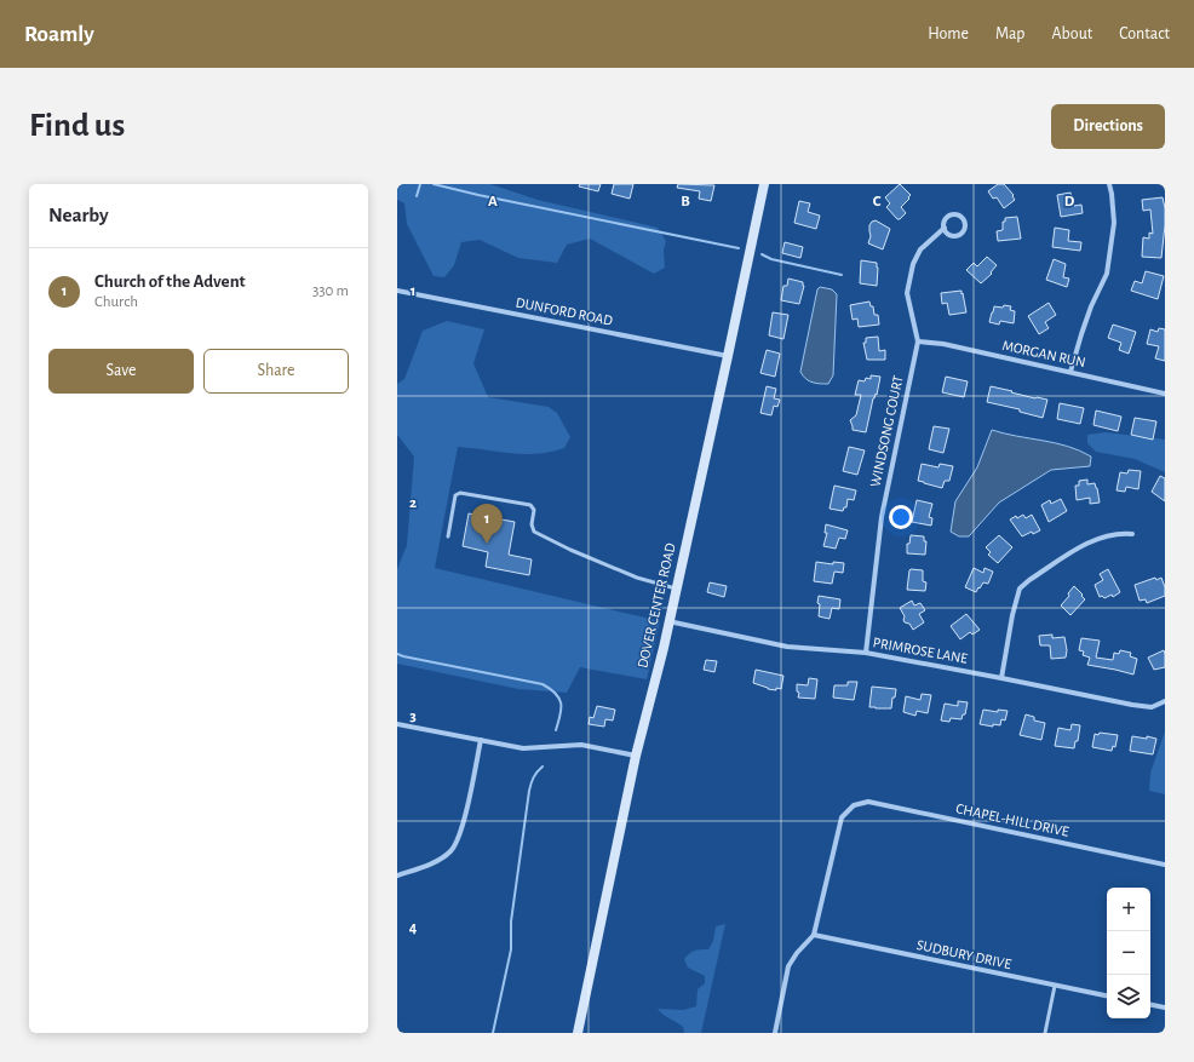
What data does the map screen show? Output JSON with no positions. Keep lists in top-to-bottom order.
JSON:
{
  "streets": {
    "street": [
      "DUNFORD ROAD",
      "MORGAN RUN",
      "WINDSONG COURT",
      "DOVER CENTER ROAD",
      "PRIMROSE LANE",
      "CHAPEL-HILL DRIVE",
      "SUDBURY DRIVE"
    ]
  },
  "crossings": [
    ["DUNFORD ROAD", "DOVER CENTER ROAD"],
    ["MORGAN RUN", "WINDSONG COURT"],
    ["WINDSONG COURT", "PRIMROSE LANE"],
    ["DOVER CENTER ROAD", "PRIMROSE LANE"],
    ["CHAPEL-HILL DRIVE", "SUDBURY DRIVE"]
  ],
  "page": {
    "header": "Roamly",
    "nav": [
      "Home",
      "Map",
      "About",
      "Contact"
    ],
    "buttons": [
      "Directions",
      ["Save", "Share"]
    ],
    "title": "Find us",
    "heading": "Nearby",
    "list": [
      {
        "mark": "1",
        "name": "Church of the Advent",
        "note": "Church",
        "value": "330 m"
      }
    ],
    "pins": "1",
    "map_buttons": ["+", "−"]
  },
  "grid": {
    "columns": [
      "A",
      "B",
      "C",
      "D"
    ],
    "rows": [
      "1",
      "2",
      "3",
      "4"
    ]
  }
}
